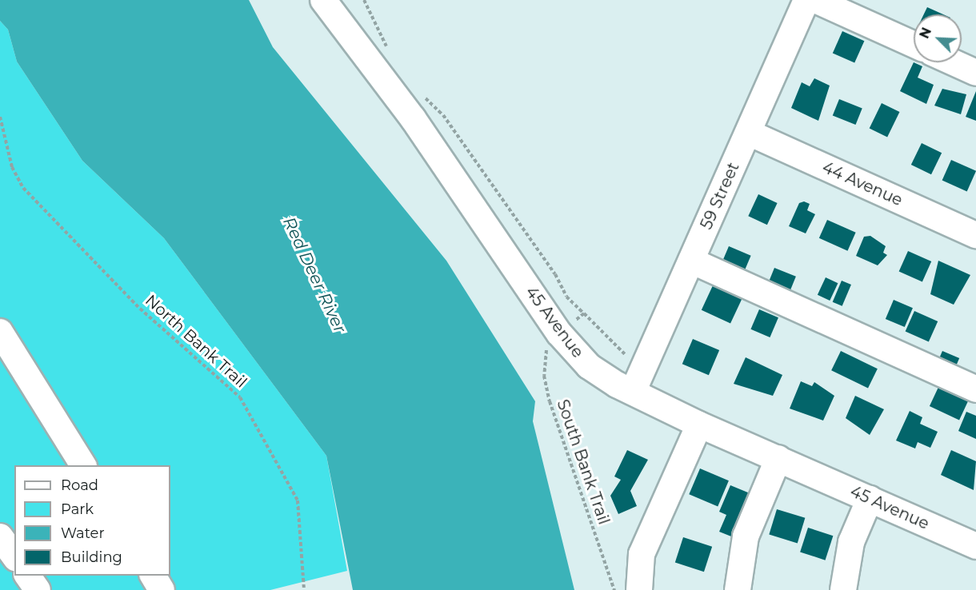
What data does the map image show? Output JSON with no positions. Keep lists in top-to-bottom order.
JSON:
{
  "streets": {
    "street": ["44 Avenue", "59 Street", "45 Avenue"],
    "path": ["North Bank Trail", "South Bank Trail"]
  },
  "crossings": [
    ["44 Avenue", "59 Street"],
    ["59 Street", "45 Avenue"]
  ],
  "water": ["Red Deer River"],
  "legend": [
    "Road",
    "Park",
    "Water",
    "Building"
  ],
  "north": "top left"
}
